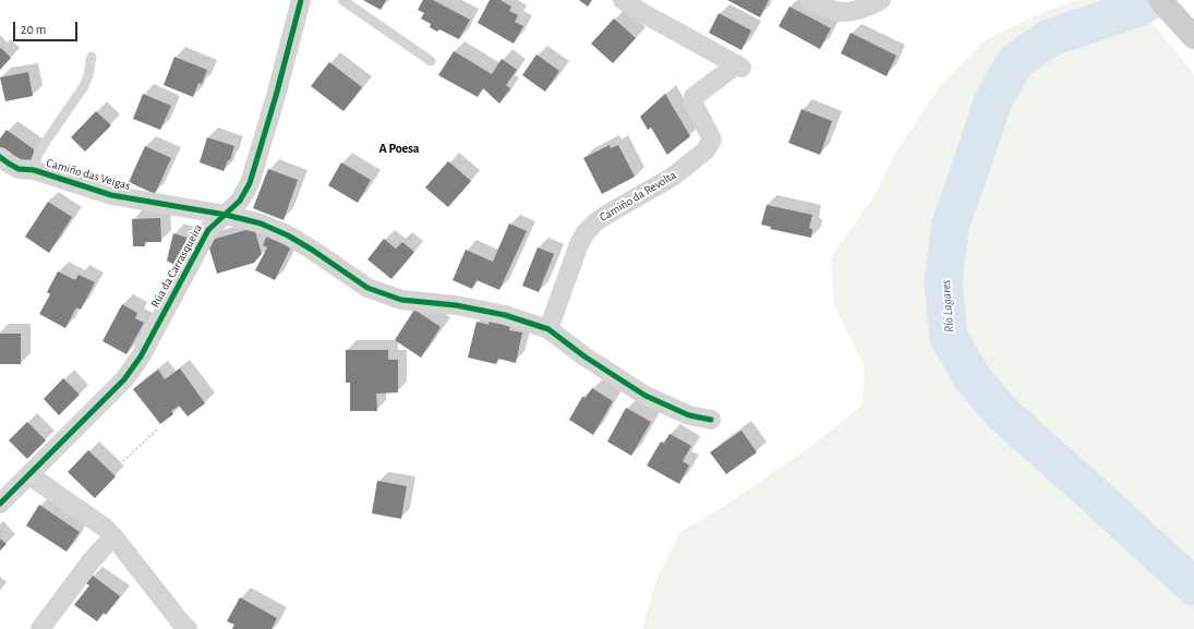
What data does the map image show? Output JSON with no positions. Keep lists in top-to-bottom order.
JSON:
{
  "streets": {
    "street": ["Camiño das Veigas", "Camiño da Revolta", "Rúa da Carrasqueira"]
  },
  "crossings": [
    ["Camiño das Veigas", "Camiño da Revolta"],
    ["Camiño das Veigas", "Rúa da Carrasqueira"]
  ],
  "districts": ["A Poesa"],
  "water": ["Río Lagares"],
  "scale_bar": "20 m"
}
